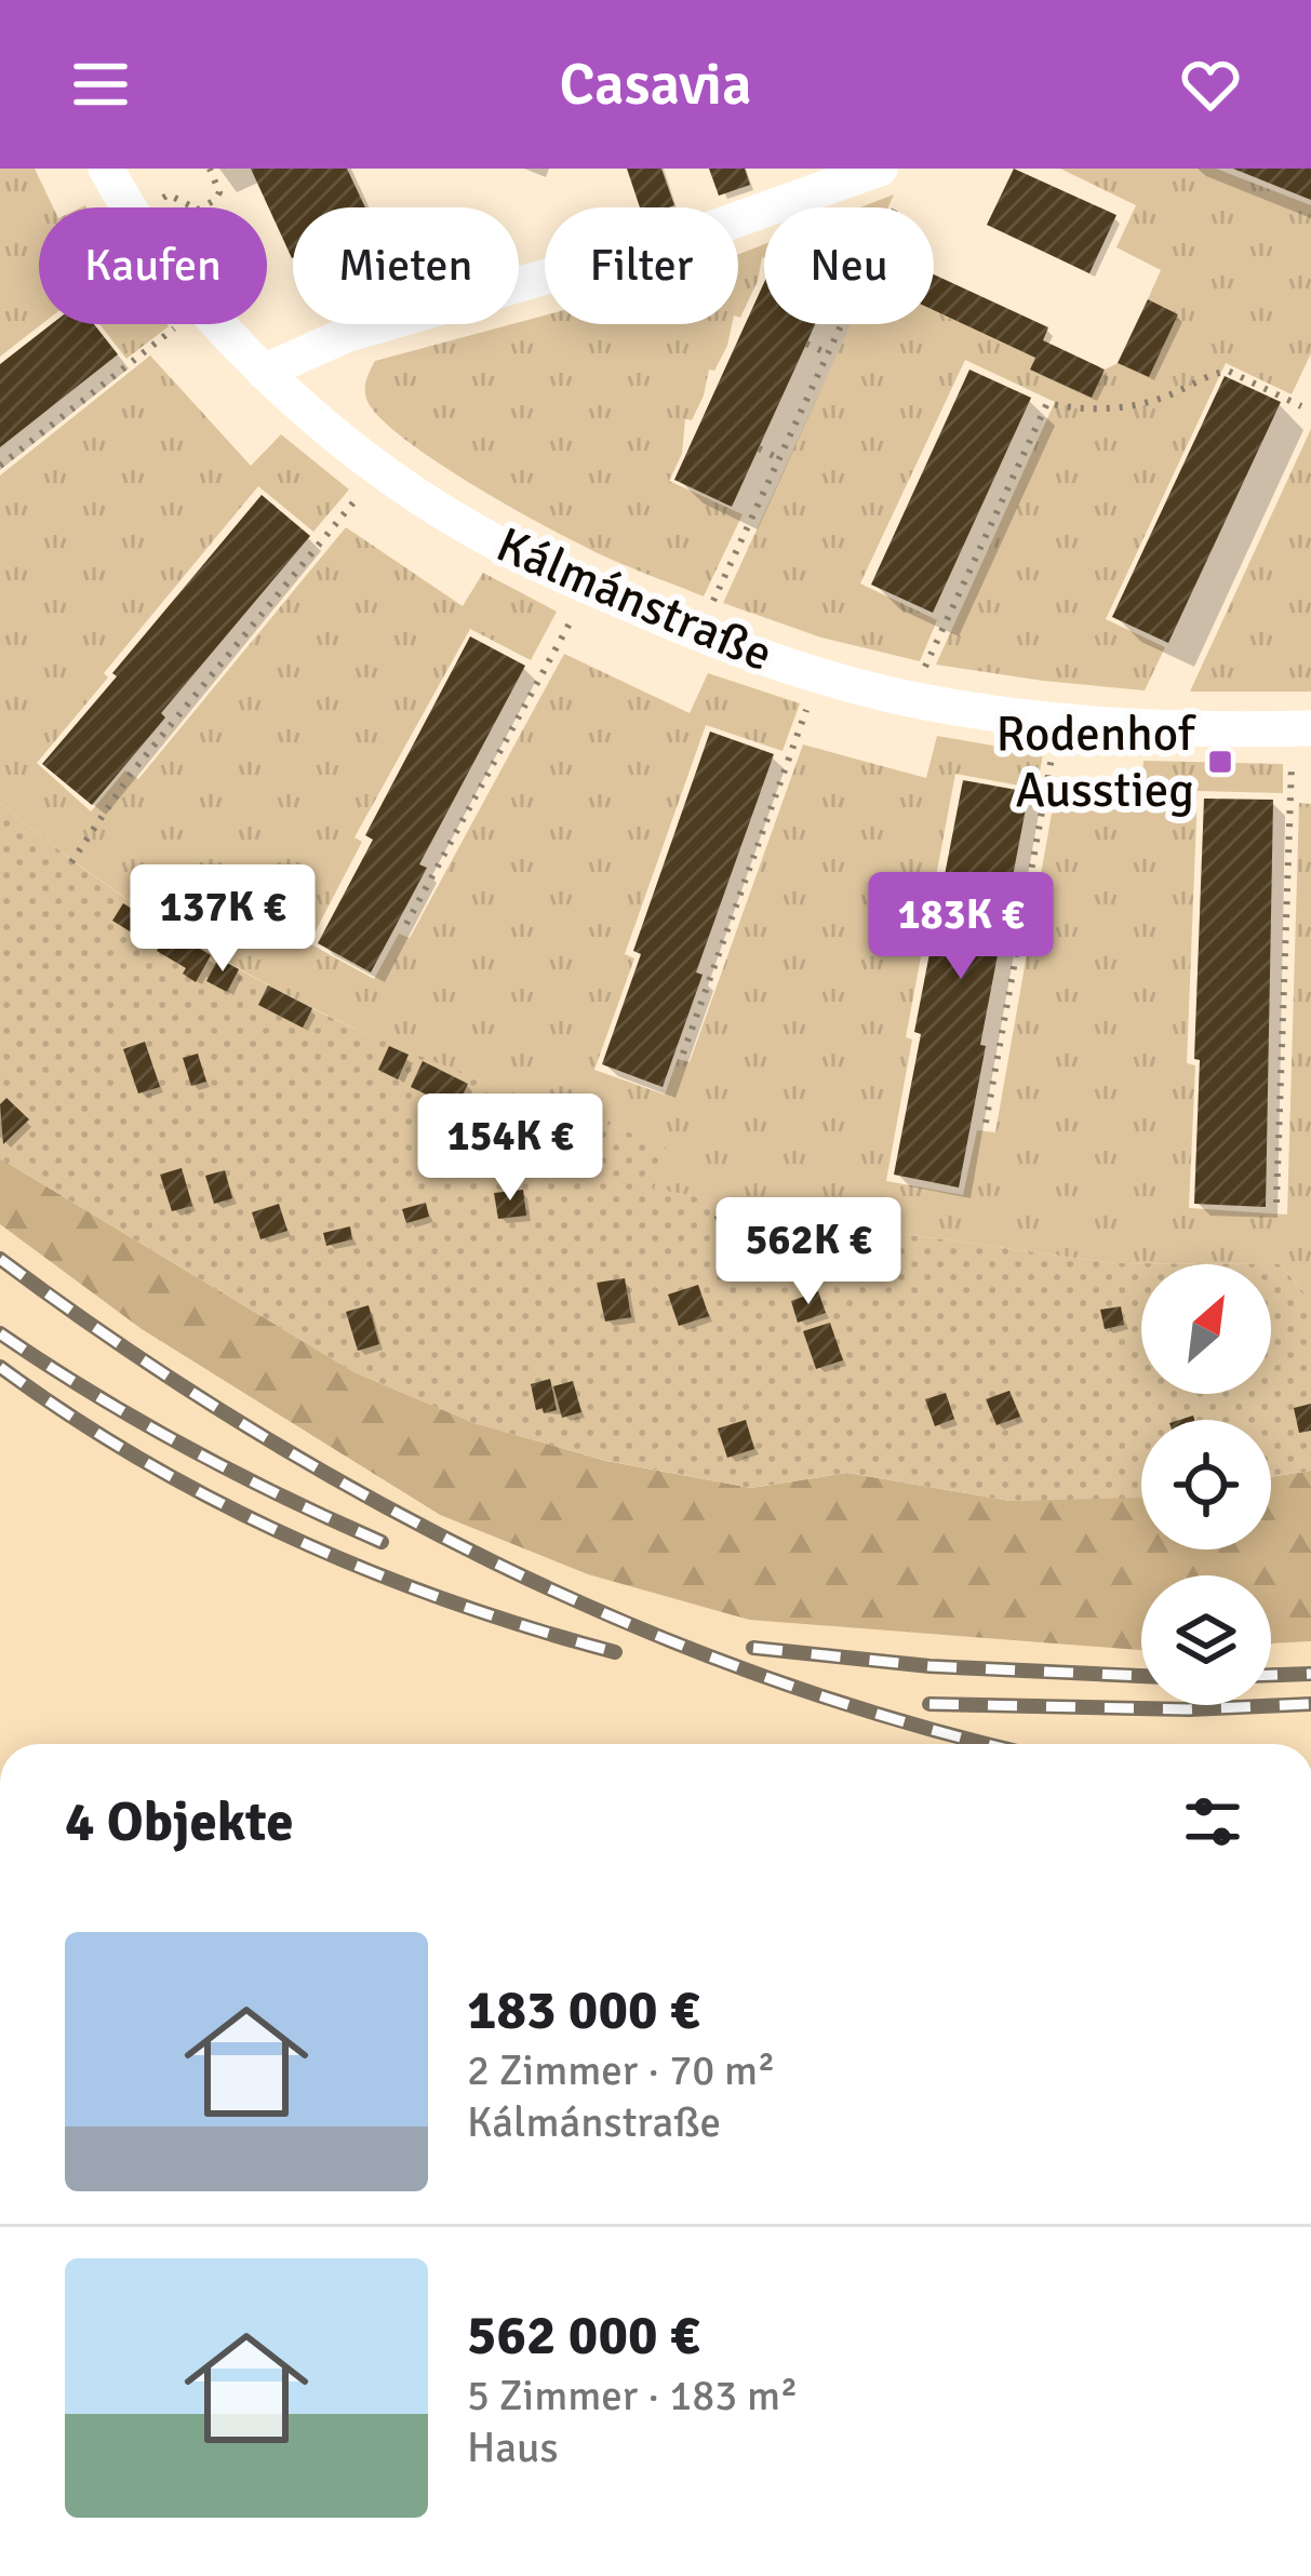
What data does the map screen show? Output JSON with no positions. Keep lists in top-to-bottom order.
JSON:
{
  "streets": {
    "street": ["Kálmánstraße"]
  },
  "places": {
    "transit": ["Rodenhof Ausstieg"]
  },
  "north": "top right",
  "page": {
    "header": "Casavia",
    "chip": [
      "Kaufen",
      "Mieten",
      "Filter",
      "Neu"
    ],
    "price": [
      "137K €",
      "183K €",
      "154K €",
      "562K €"
    ],
    "heading": "4 Objekte",
    "list": [
      {
        "name": "183 000 €",
        "note": "2 Zimmer · 70 m² · Kálmánstraße"
      },
      {
        "name": "562 000 €",
        "note": "5 Zimmer · 183 m² · Haus"
      }
    ]
  }
}
